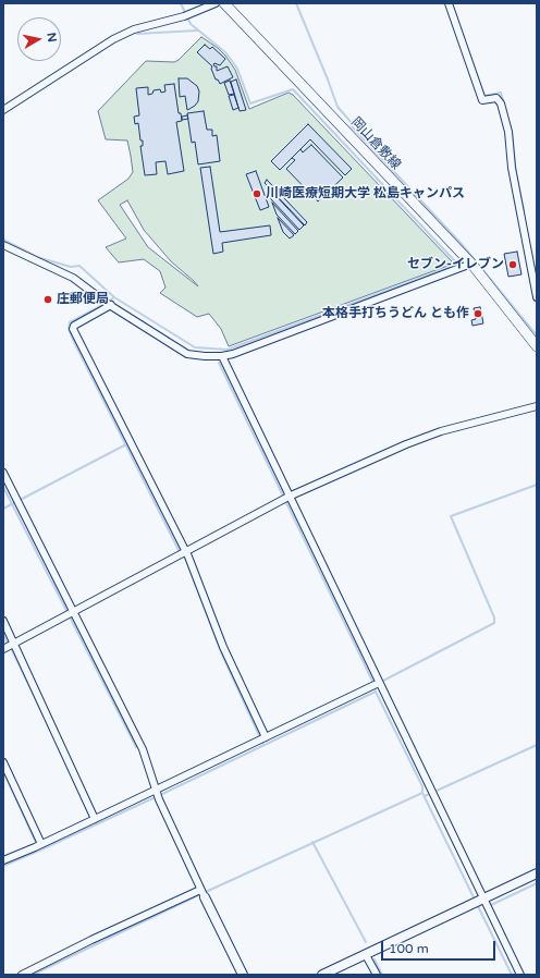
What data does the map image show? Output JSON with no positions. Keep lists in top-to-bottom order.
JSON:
{
  "streets": {
    "main road": ["岡山倉敷線"]
  },
  "places": [
    "川崎医療短期大学 松島キャンパス",
    "セブン-イレブン",
    "庄郵便局",
    "本格手打ちうどん とも作"
  ],
  "scale_bar": "100 m",
  "north": "right"
}
